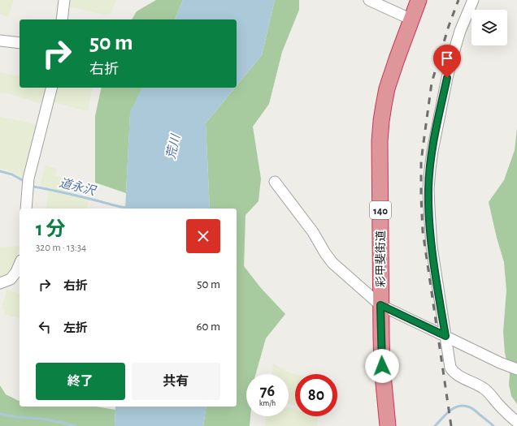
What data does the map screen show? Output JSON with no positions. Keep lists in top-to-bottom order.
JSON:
{
  "streets": {
    "highway": ["140", "彩甲斐街道"]
  },
  "water": ["荒川", "道永沢"],
  "page": {
    "turn": ["50 m", "右折"],
    "heading": ["1 分", "320 m · 13:34"],
    "list": [
      {
        "name": "右折",
        "value": "50 m"
      },
      {
        "name": "左折",
        "value": "60 m"
      }
    ],
    "buttons": ["終了", "共有"],
    "speed": "76 km/h",
    "limit": "80"
  }
}
